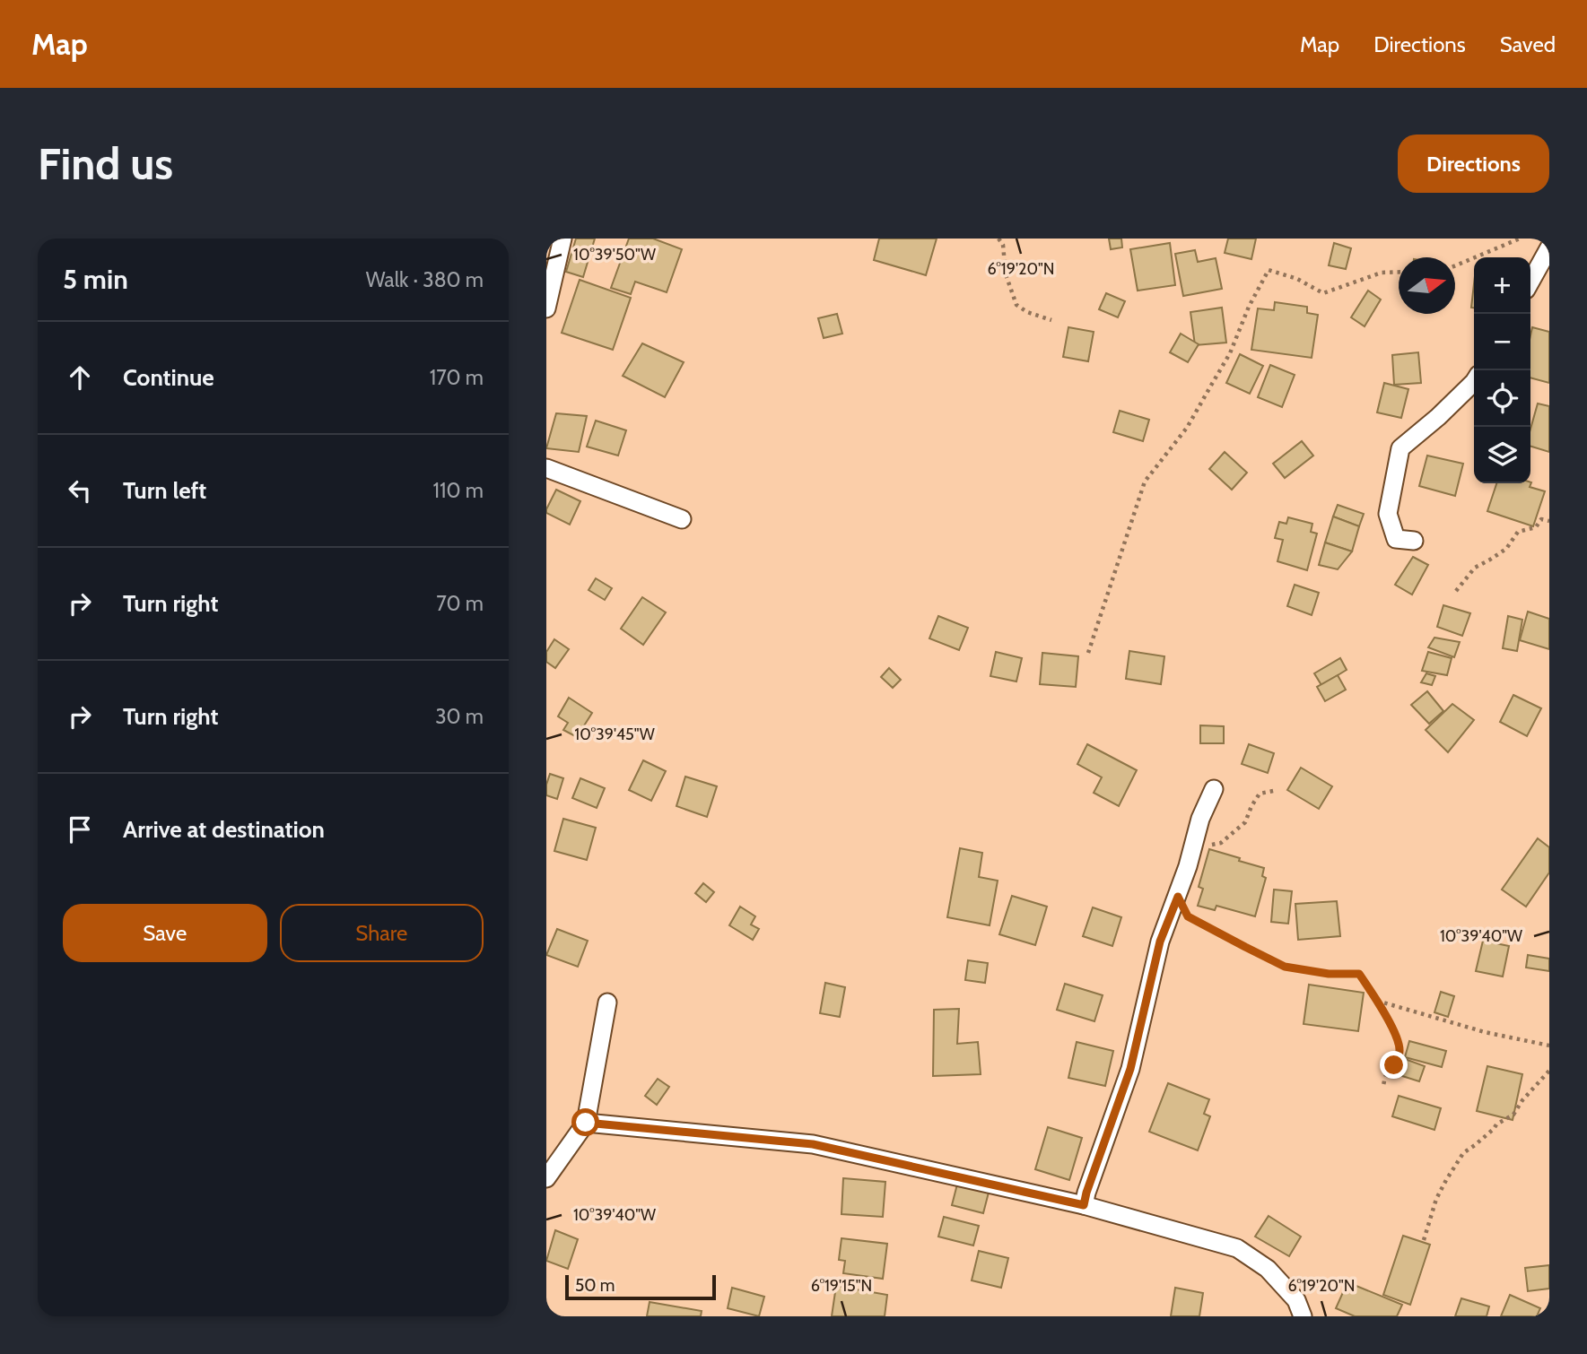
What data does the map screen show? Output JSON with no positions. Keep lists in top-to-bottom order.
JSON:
{
  "scale_bar": "50 m",
  "north": "right",
  "page": {
    "header": "Map",
    "nav": ["Map", "Directions", "Saved"],
    "buttons": [
      "Directions",
      ["Save", "Share"]
    ],
    "title": "Find us",
    "heading": ["5 min", "Walk · 380 m"],
    "map_buttons": ["+", "−"],
    "list": [
      ["Continue", "170 m"],
      ["Turn left", "110 m"],
      ["Turn right", "70 m"],
      ["Turn right", "30 m"],
      "Arrive at destination"
    ],
    "scale": "50 m"
  },
  "coordinates": [
    "10°39'50\"W",
    "6°19'20\"N",
    "10°39'45\"W",
    "10°39'40\"W",
    "6°19'15\"N"
  ]
}
